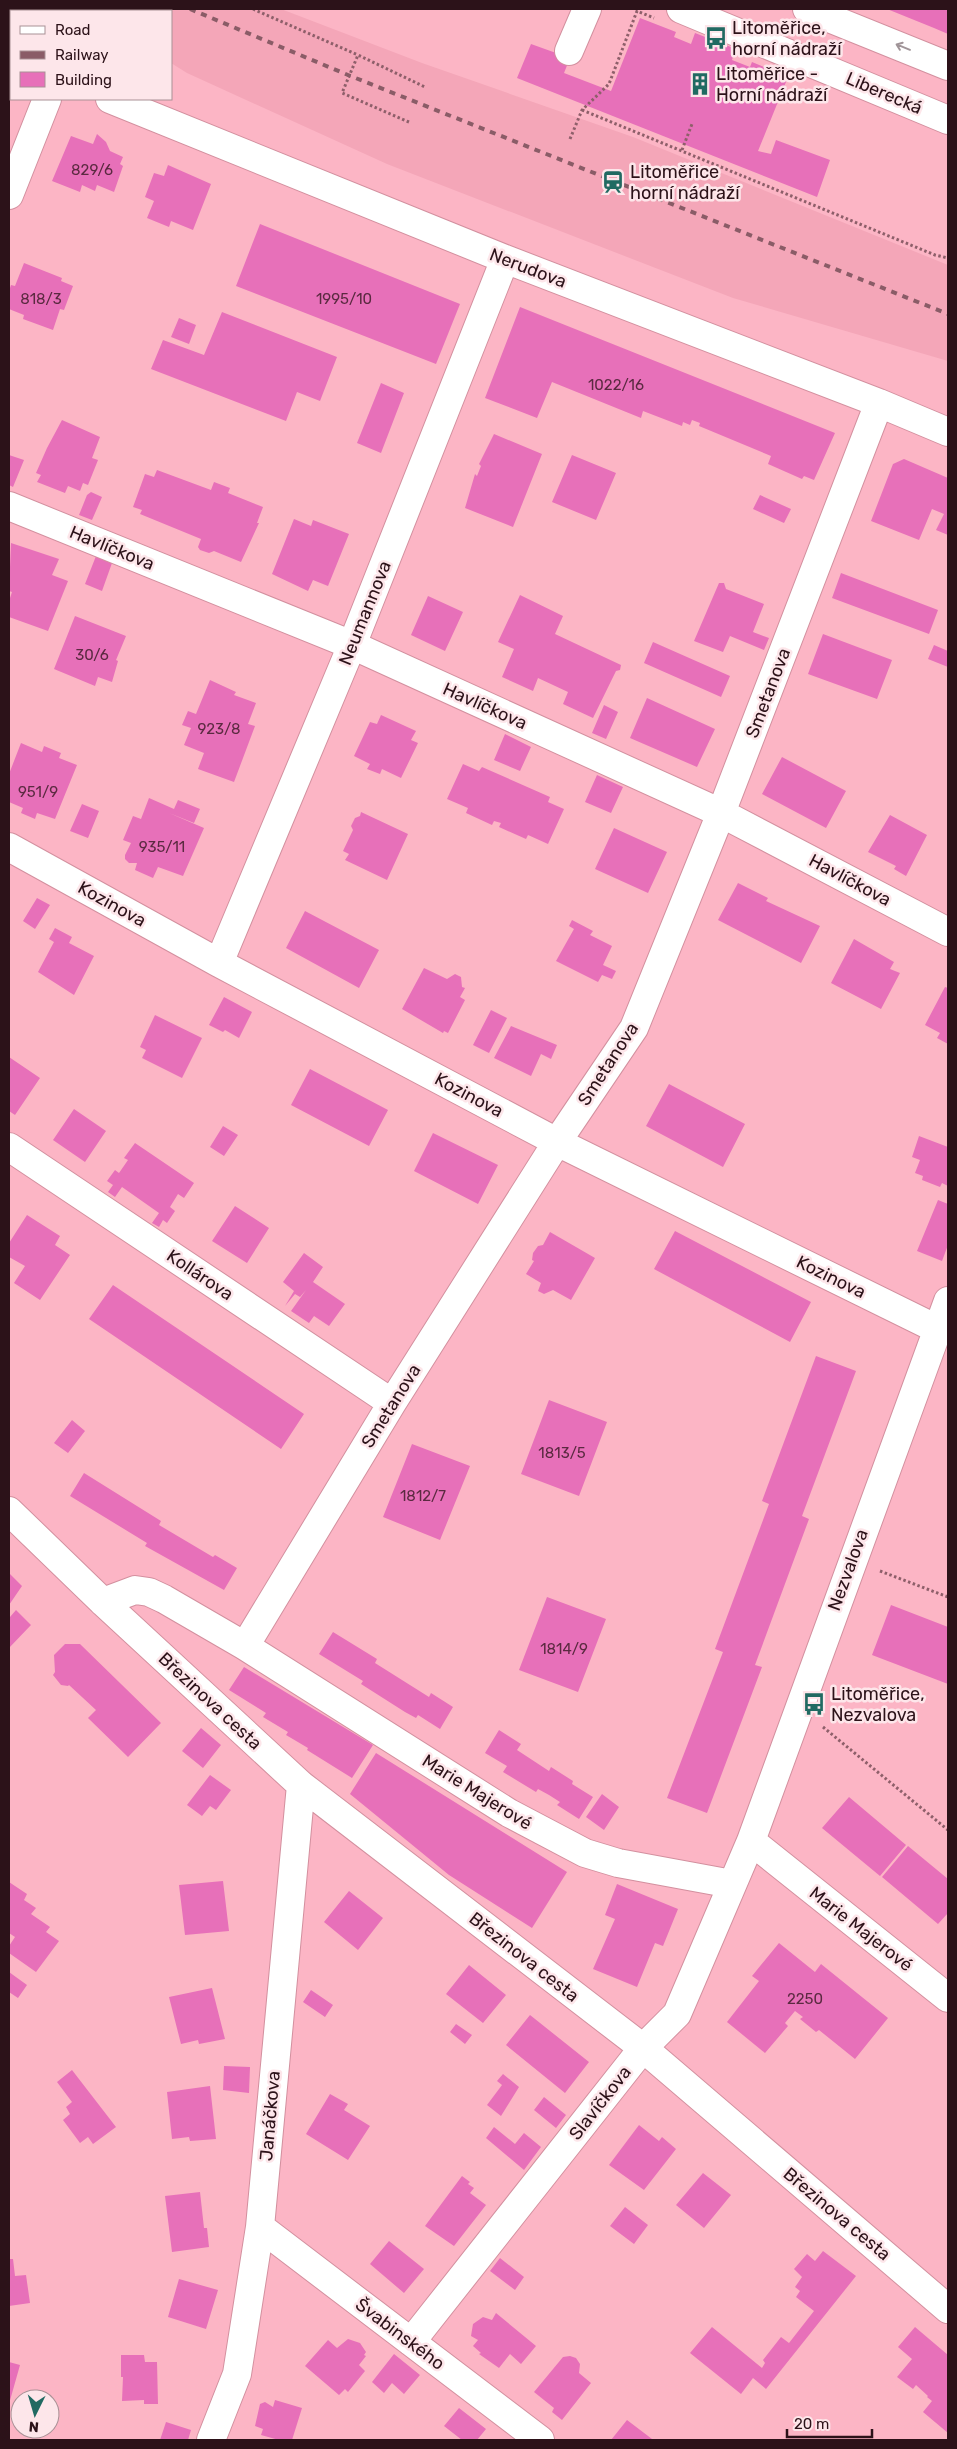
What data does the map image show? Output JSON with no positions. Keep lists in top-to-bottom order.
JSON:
{
  "streets": {
    "street": [
      "Liberecká",
      "Nerudova",
      "Havlíčkova",
      "Neumannova",
      "Smetanova",
      "Kozinova",
      "Kollárova",
      "Nezvalova",
      "Březinova cesta",
      "Marie Majerové",
      "Slavíčkova",
      "Janáčkova",
      "Švabinského"
    ]
  },
  "crossings": [
    ["Nerudova", "Neumannova"],
    ["Nerudova", "Smetanova"],
    ["Havlíčkova", "Neumannova"],
    ["Havlíčkova", "Smetanova"],
    ["Neumannova", "Kozinova"],
    ["Smetanova", "Kozinova"],
    ["Smetanova", "Kollárova"],
    ["Smetanova", "Marie Majerové"],
    ["Kozinova", "Nezvalova"],
    ["Nezvalova", "Marie Majerové"],
    ["Nezvalova", "Slavíčkova"],
    ["Březinova cesta", "Marie Majerové"],
    ["Březinova cesta", "Slavíčkova"],
    ["Březinova cesta", "Janáčkova"],
    ["Marie Majerové", "Slavíčkova"],
    ["Slavíčkova", "Švabinského"],
    ["Janáčkova", "Švabinského"]
  ],
  "places": {
    "bus stop": ["Litoměřice, horní nádraží", "Litoměřice, Nezvalova"],
    "building": ["Litoměřice - Horní nádraží"],
    "station": ["Litoměřice horní nádraží"]
  },
  "house_numbers": [
    "829/6",
    "818/3",
    "1995/10",
    "1022/16",
    "30/6",
    "923/8",
    "951/9",
    "935/11",
    "1813/5",
    "1812/7",
    "1814/9",
    "2250"
  ],
  "legend": ["Road", "Railway", "Building"],
  "scale_bar": "20 m",
  "north": "bottom"
}
